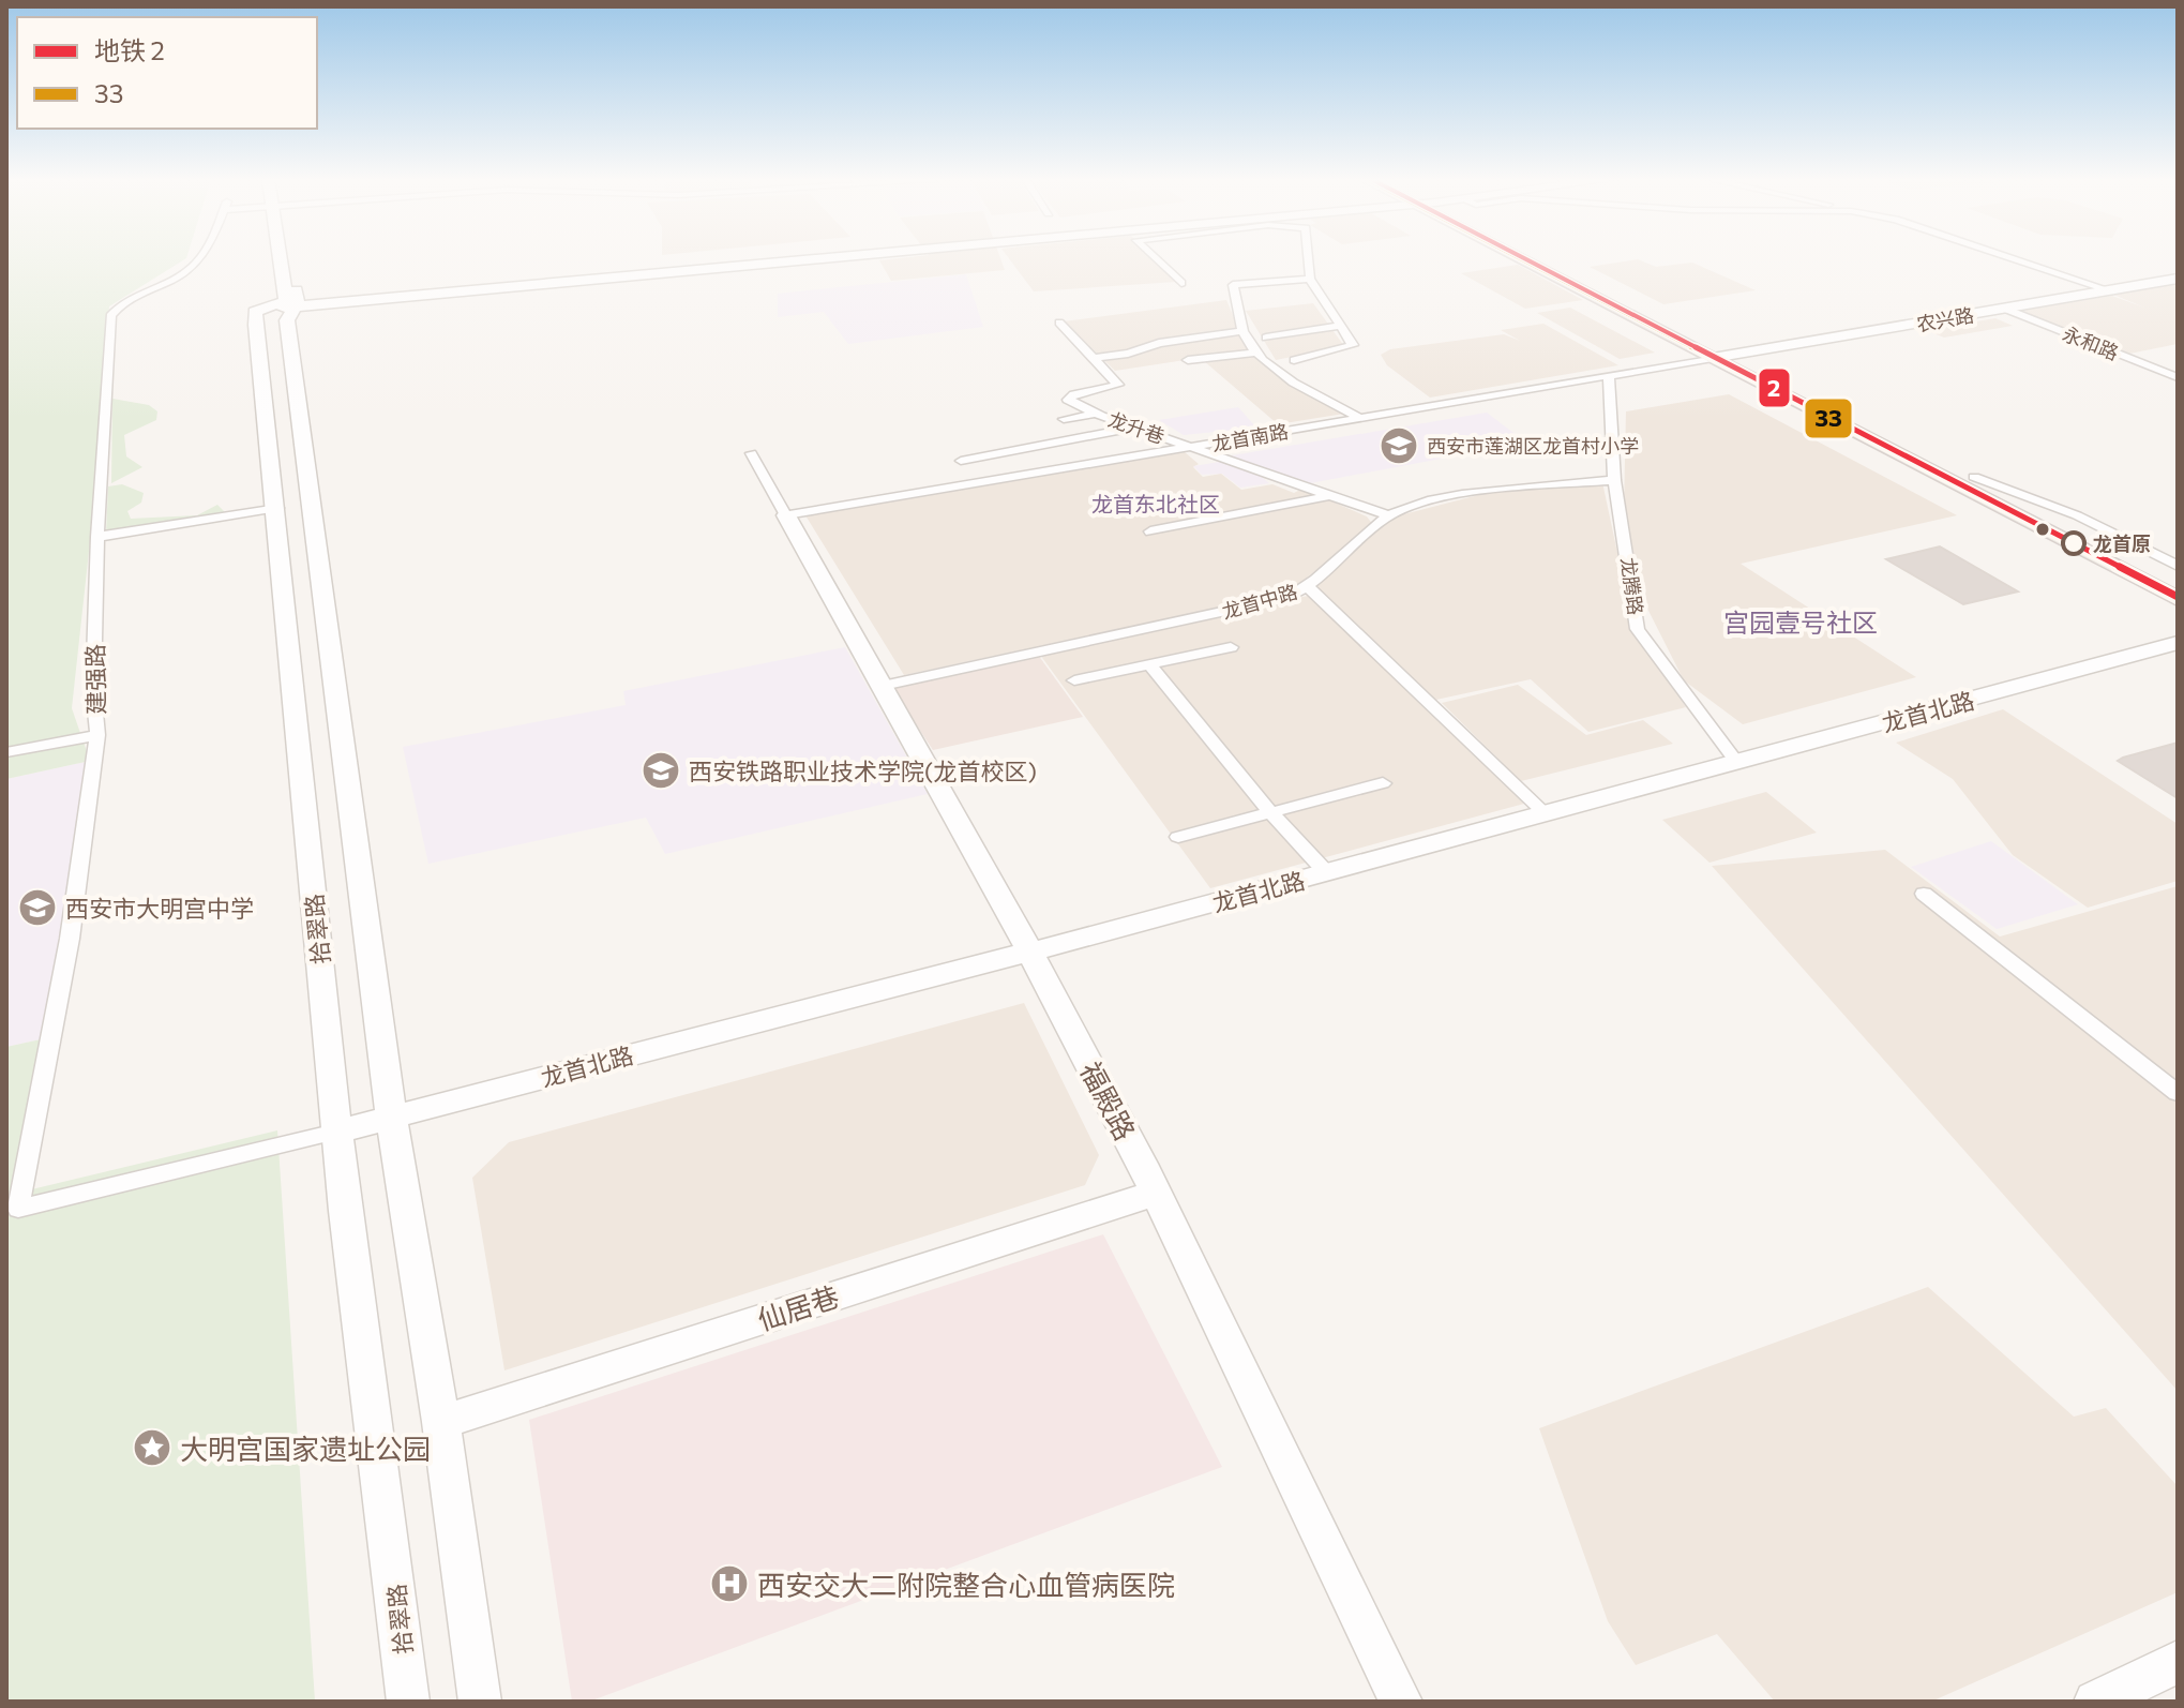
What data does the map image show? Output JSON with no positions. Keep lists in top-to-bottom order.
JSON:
{
  "streets": {
    "main road": [
      "农兴路",
      "龙首北路",
      "拾翠路",
      "福殿路",
      "仙居巷"
    ],
    "street": [
      "永和路",
      "龙升巷",
      "龙首南路",
      "龙腾路",
      "龙首中路",
      "建强路"
    ]
  },
  "crossings": [
    ["农兴路", "永和路"],
    ["农兴路", "龙首南路"],
    ["龙升巷", "龙首南路"],
    ["龙升巷", "龙首中路"],
    ["龙首南路", "龙腾路"],
    ["龙首南路", "福殿路"],
    ["龙腾路", "龙首中路"],
    ["龙腾路", "龙首北路"],
    ["龙首中路", "福殿路"],
    ["建强路", "龙首北路"],
    ["建强路", "拾翠路"],
    ["龙首北路", "拾翠路"],
    ["龙首北路", "福殿路"],
    ["拾翠路", "仙居巷"],
    ["福殿路", "仙居巷"]
  ],
  "districts": ["龙首东北社区", "宫园壹号社区"],
  "places": {
    "school or university": ["西安市莲湖区龙首村小学", "西安铁路职业技术学院(龙首校区)", "西安市大明宫中学"],
    "other": ["龙首原"],
    "place": ["大明宫国家遗址公园"],
    "hospital": ["西安交大二附院整合心血管病医院"]
  },
  "lines": ["metro line 2", "transit line 33"],
  "legend": ["地铁 2", "33"]
}
